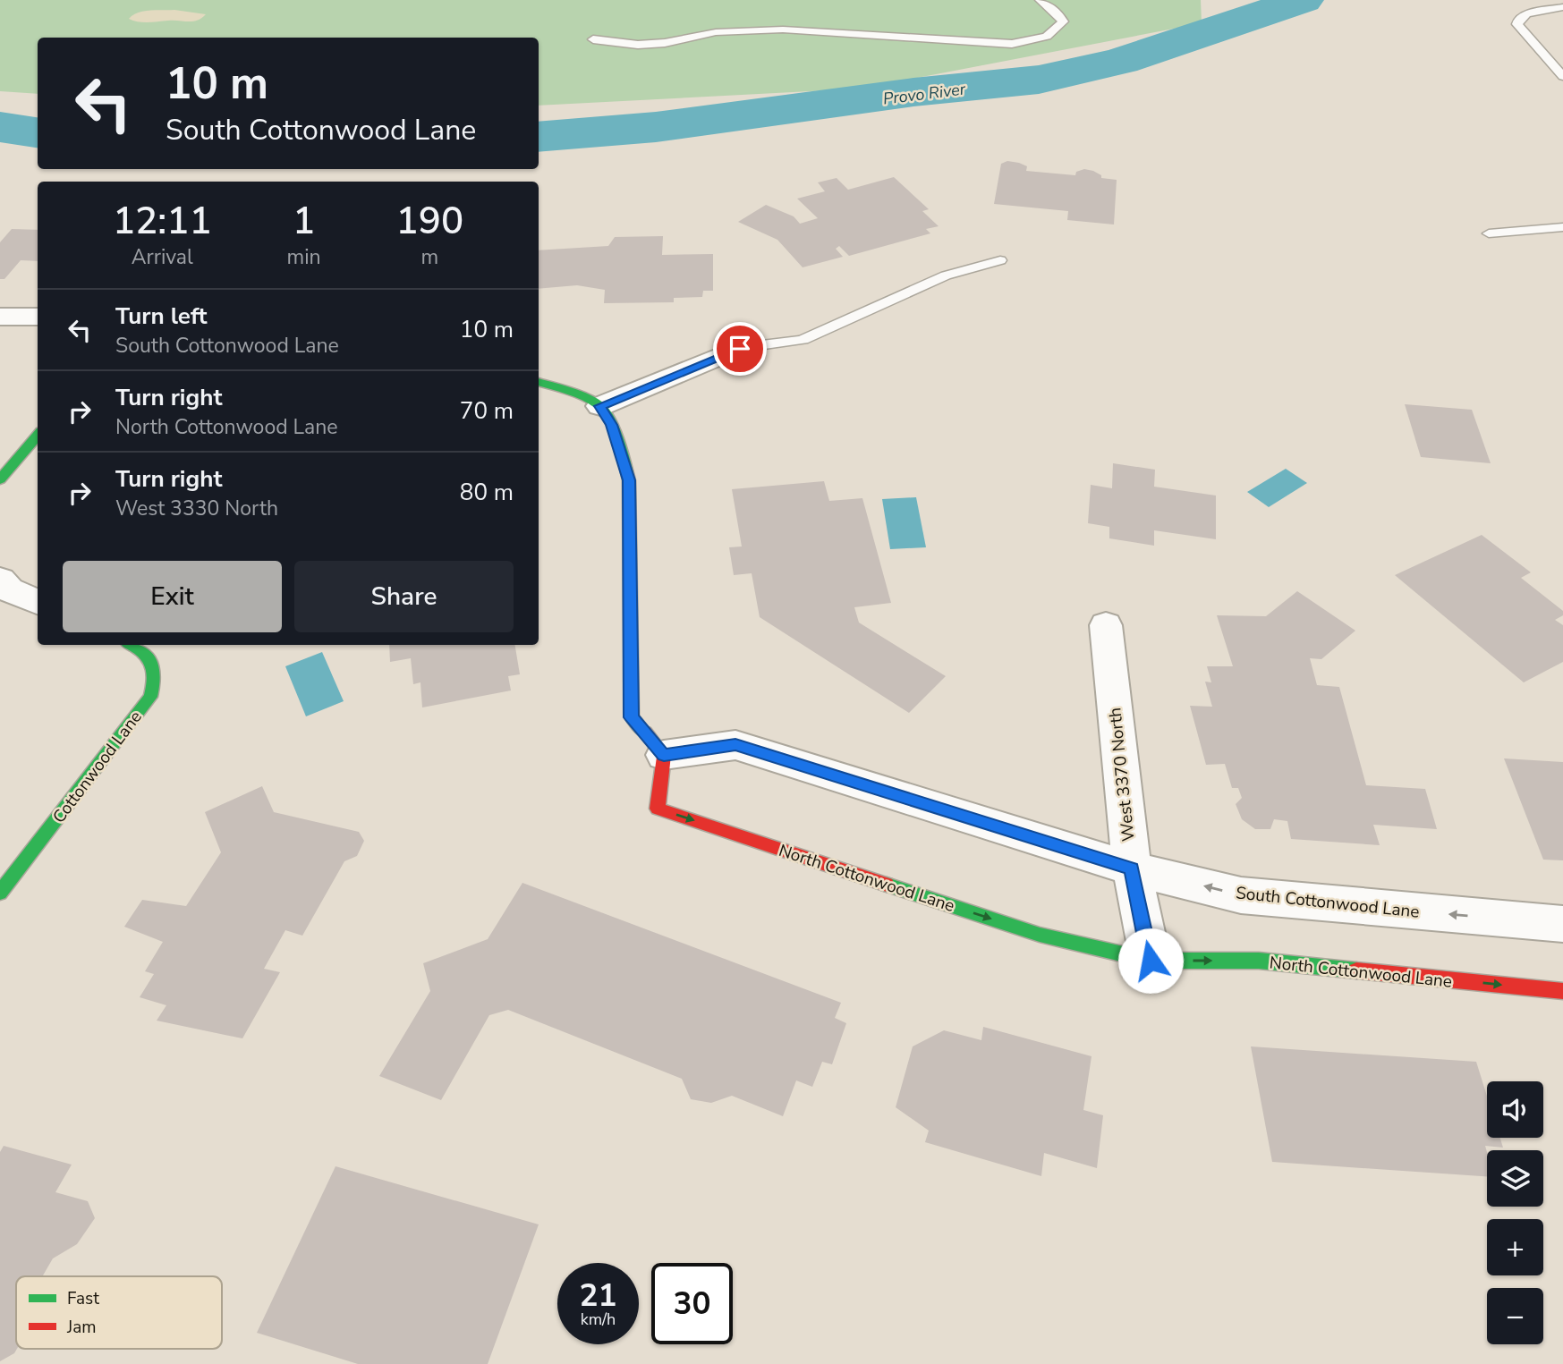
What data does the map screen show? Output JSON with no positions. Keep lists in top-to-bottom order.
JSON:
{
  "streets": {
    "street": [
      "Cottonwood Lane",
      "West 3370 North",
      "North Cottonwood Lane",
      "South Cottonwood Lane"
    ]
  },
  "crossings": [
    ["West 3370 North", "North Cottonwood Lane"],
    ["West 3370 North", "South Cottonwood Lane"],
    ["North Cottonwood Lane", "South Cottonwood Lane"]
  ],
  "one_way": ["North Cottonwood Lane", "South Cottonwood Lane"],
  "water": ["Provo River"],
  "legend": ["Fast", "Jam"],
  "page": {
    "turn": ["10 m", "South Cottonwood Lane"],
    "eta": [
      "12:11",
      "Arrival",
      "1",
      "min",
      "190",
      "m"
    ],
    "list": [
      {
        "name": "Turn left",
        "note": "South Cottonwood Lane",
        "value": "10 m"
      },
      {
        "name": "Turn right",
        "note": "North Cottonwood Lane",
        "value": "70 m"
      },
      {
        "name": "Turn right",
        "note": "West 3330 North",
        "value": "80 m"
      }
    ],
    "buttons": ["Exit", "Share"],
    "map_buttons": ["+", "−"],
    "speed": "21 km/h",
    "limit": "30"
  }
}
